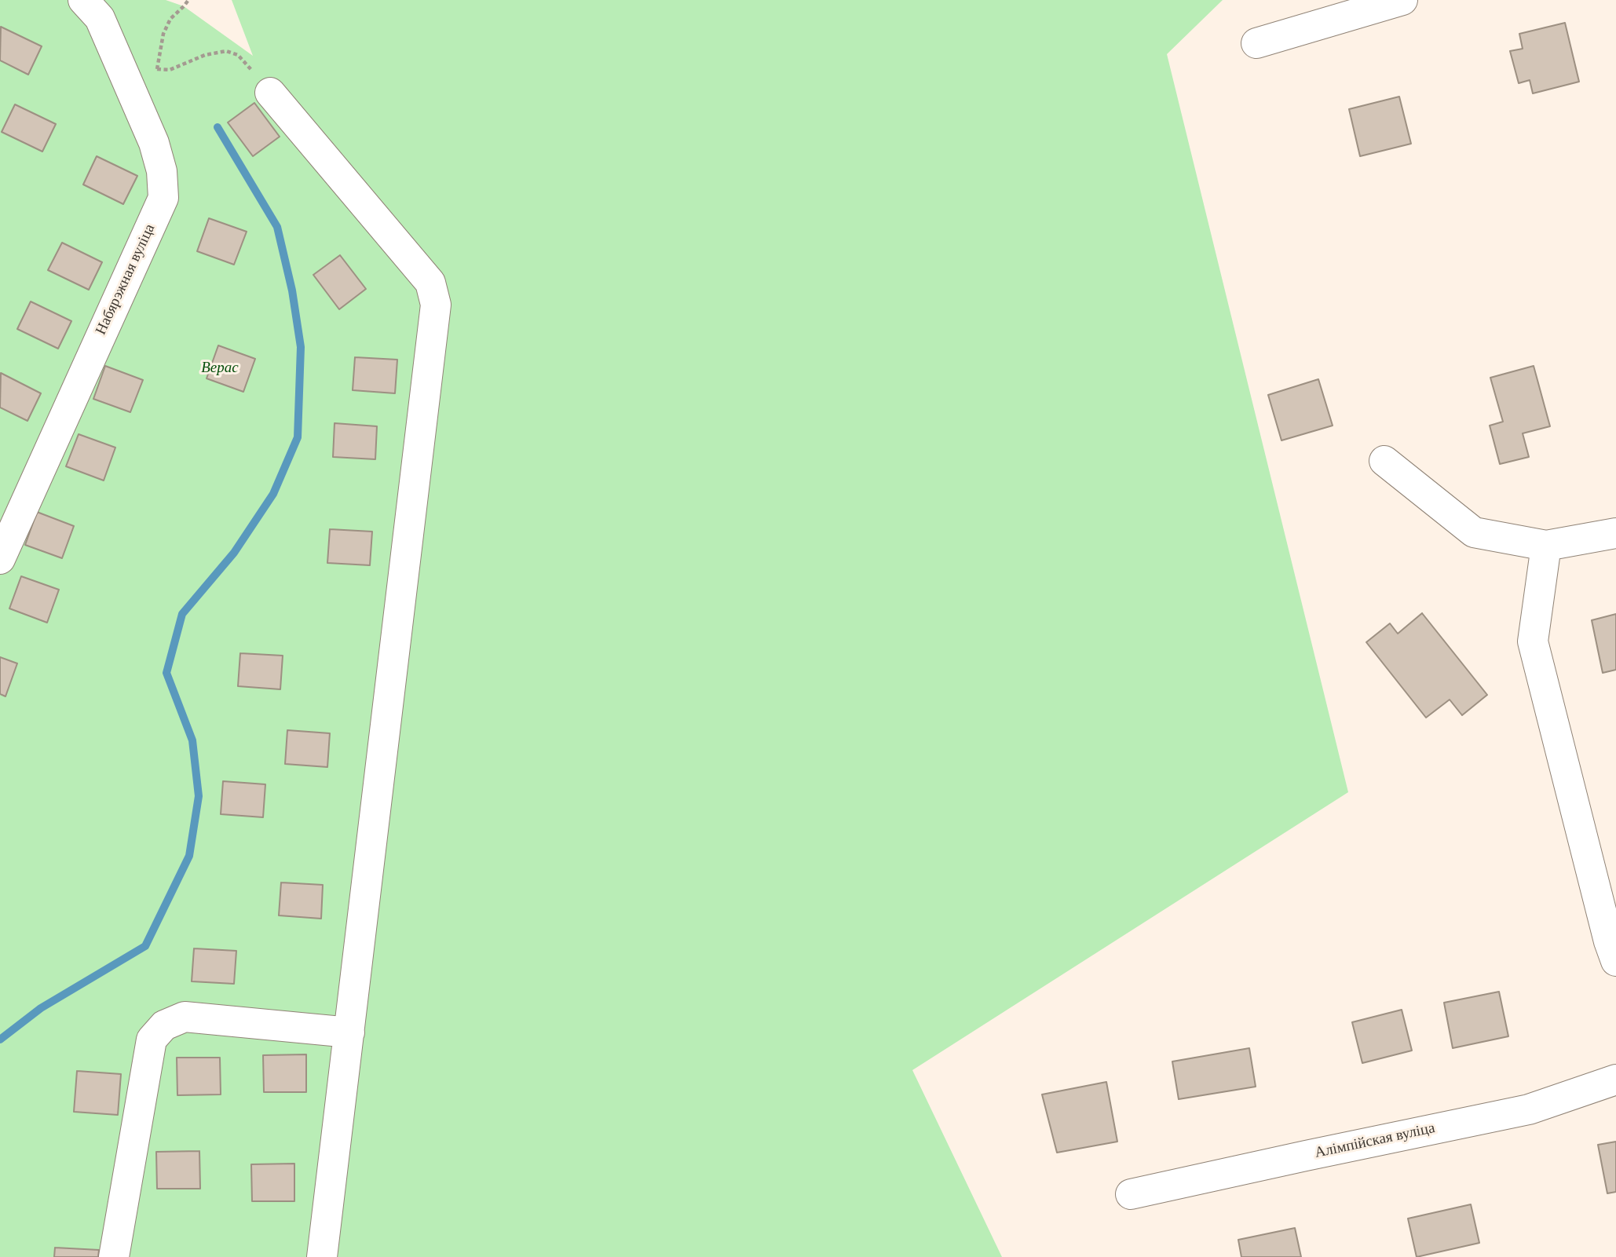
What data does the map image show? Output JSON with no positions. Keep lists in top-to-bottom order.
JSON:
{
  "streets": {
    "street": ["Набярэжная вуліца", "Алімпійская вуліца"]
  },
  "parks": ["Верас"]
}
